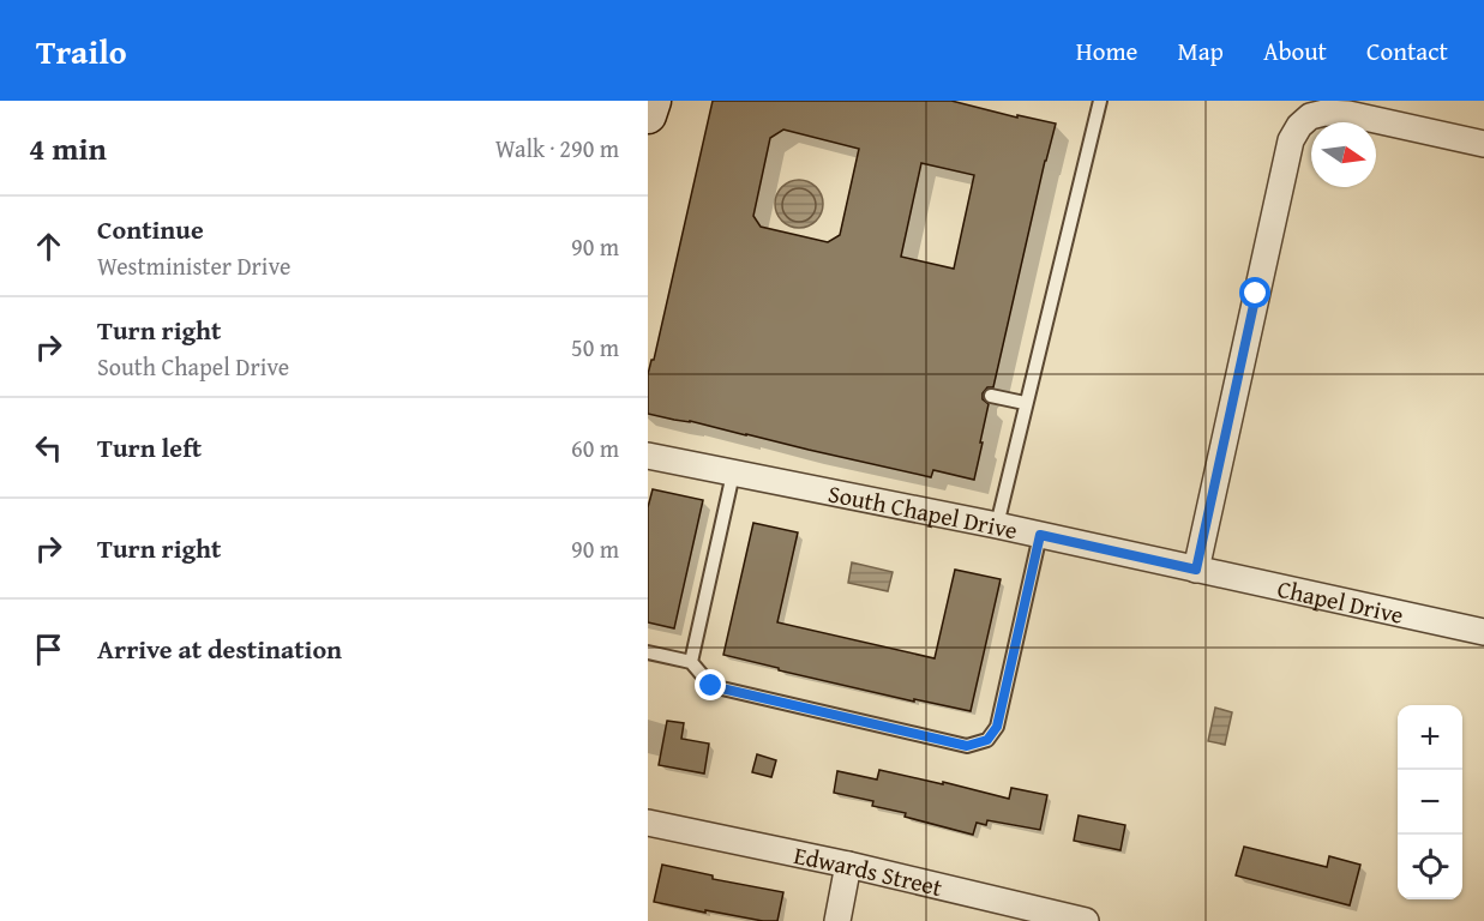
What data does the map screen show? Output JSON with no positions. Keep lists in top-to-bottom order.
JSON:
{
  "streets": {
    "street": ["South Chapel Drive", "Chapel Drive", "Edwards Street"]
  },
  "crossings": [
    ["South Chapel Drive", "Chapel Drive"]
  ],
  "north": "right",
  "page": {
    "header": "Trailo",
    "nav": [
      "Home",
      "Map",
      "About",
      "Contact"
    ],
    "heading": ["4 min", "Walk · 290 m"],
    "list": [
      ["Continue", "Westminister Drive", "90 m"],
      ["Turn right", "South Chapel Drive", "50 m"],
      ["Turn left", "60 m"],
      ["Turn right", "90 m"],
      "Arrive at destination"
    ],
    "map_buttons": ["+", "−"]
  }
}
